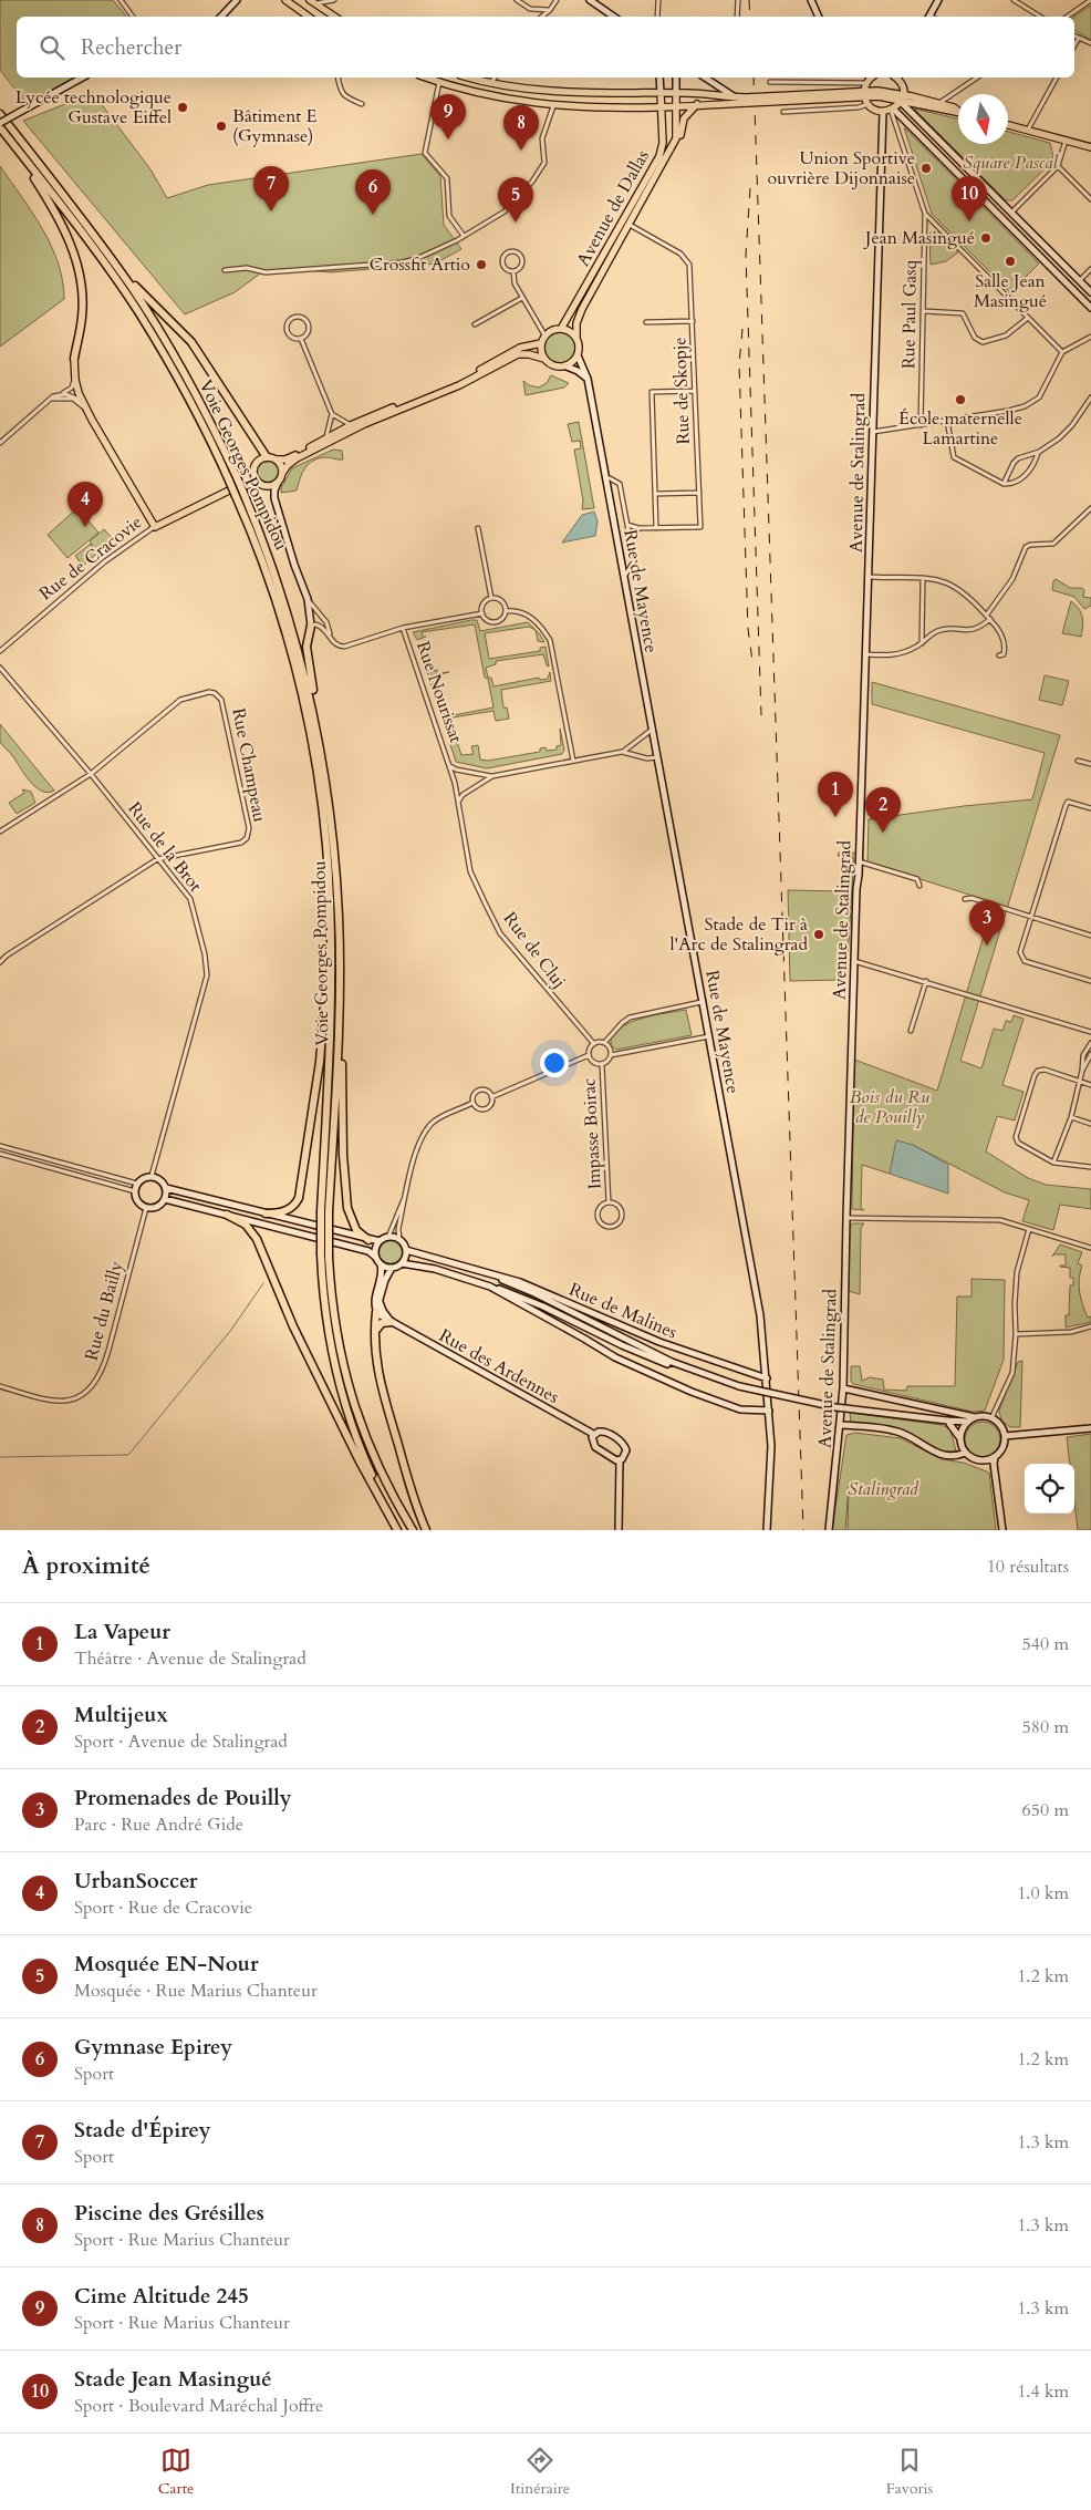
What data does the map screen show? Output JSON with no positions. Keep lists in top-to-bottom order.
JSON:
{
  "streets": {
    "highway": ["Voie Georges Pompidou"],
    "main road": [
      "Avenue de Dallas",
      "Avenue de Stalingrad",
      "Rue de Cracovie",
      "Rue de Mayence",
      "Rue de Malines",
      "Rue des Ardennes"
    ],
    "street": [
      "Rue Paul Gasq",
      "Rue de Skopje",
      "Rue Nourissat",
      "Rue Champeau",
      "Rue de la Brot",
      "Rue de Cluj",
      "Impasse Boirac",
      "Rue du Bailly"
    ]
  },
  "crossings": [
    ["Avenue de Dallas", "Rue de Skopje"],
    ["Avenue de Dallas", "Rue de Mayence"],
    ["Rue Paul Gasq", "Avenue de Stalingrad"],
    ["Voie Georges Pompidou", "Rue de Cracovie"],
    ["Rue de Mayence", "Rue de Malines"],
    ["Rue Nourissat", "Rue de Cluj"],
    ["Rue Champeau", "Rue de la Brot"],
    ["Rue de la Brot", "Rue du Bailly"],
    ["Rue de Cluj", "Impasse Boirac"]
  ],
  "parks": ["Square Pascal", "Bois du Ru de Pouilly", "Stalingrad"],
  "places": [
    "Lycée technologique Gustave Eiffel",
    "Bâtiment E (Gymnase)",
    "Union Sportive ouvrière Dijonnaise",
    "Jean Masingué",
    "Salle Jean Masingué",
    "Crossfit Artio",
    "École maternelle Lamartine",
    "Stade de Tir à l'Arc de Stalingrad"
  ],
  "north": "bottom",
  "page": {
    "search": "Rechercher",
    "pins": [
      "9",
      "8",
      "7",
      "6",
      "10",
      "5",
      "4",
      "1",
      "2",
      "3"
    ],
    "heading": ["À proximité", "10 résultats"],
    "list": [
      {
        "mark": "1",
        "name": "La Vapeur",
        "note": "Théâtre · Avenue de Stalingrad",
        "value": "540 m"
      },
      {
        "mark": "2",
        "name": "Multijeux",
        "note": "Sport · Avenue de Stalingrad",
        "value": "580 m"
      },
      {
        "mark": "3",
        "name": "Promenades de Pouilly",
        "note": "Parc · Rue André Gide",
        "value": "650 m"
      },
      {
        "mark": "4",
        "name": "UrbanSoccer",
        "note": "Sport · Rue de Cracovie",
        "value": "1.0 km"
      },
      {
        "mark": "5",
        "name": "Mosquée EN-Nour",
        "note": "Mosquée · Rue Marius Chanteur",
        "value": "1.2 km"
      },
      {
        "mark": "6",
        "name": "Gymnase Epirey",
        "note": "Sport",
        "value": "1.2 km"
      },
      {
        "mark": "7",
        "name": "Stade d'Épirey",
        "note": "Sport",
        "value": "1.3 km"
      },
      {
        "mark": "8",
        "name": "Piscine des Grésilles",
        "note": "Sport · Rue Marius Chanteur",
        "value": "1.3 km"
      },
      {
        "mark": "9",
        "name": "Cime Altitude 245",
        "note": "Sport · Rue Marius Chanteur",
        "value": "1.3 km"
      },
      {
        "mark": "10",
        "name": "Stade Jean Masingué",
        "note": "Sport · Boulevard Maréchal Joffre",
        "value": "1.4 km"
      }
    ],
    "nav": ["Carte", "Itinéraire", "Favoris"]
  }
}
